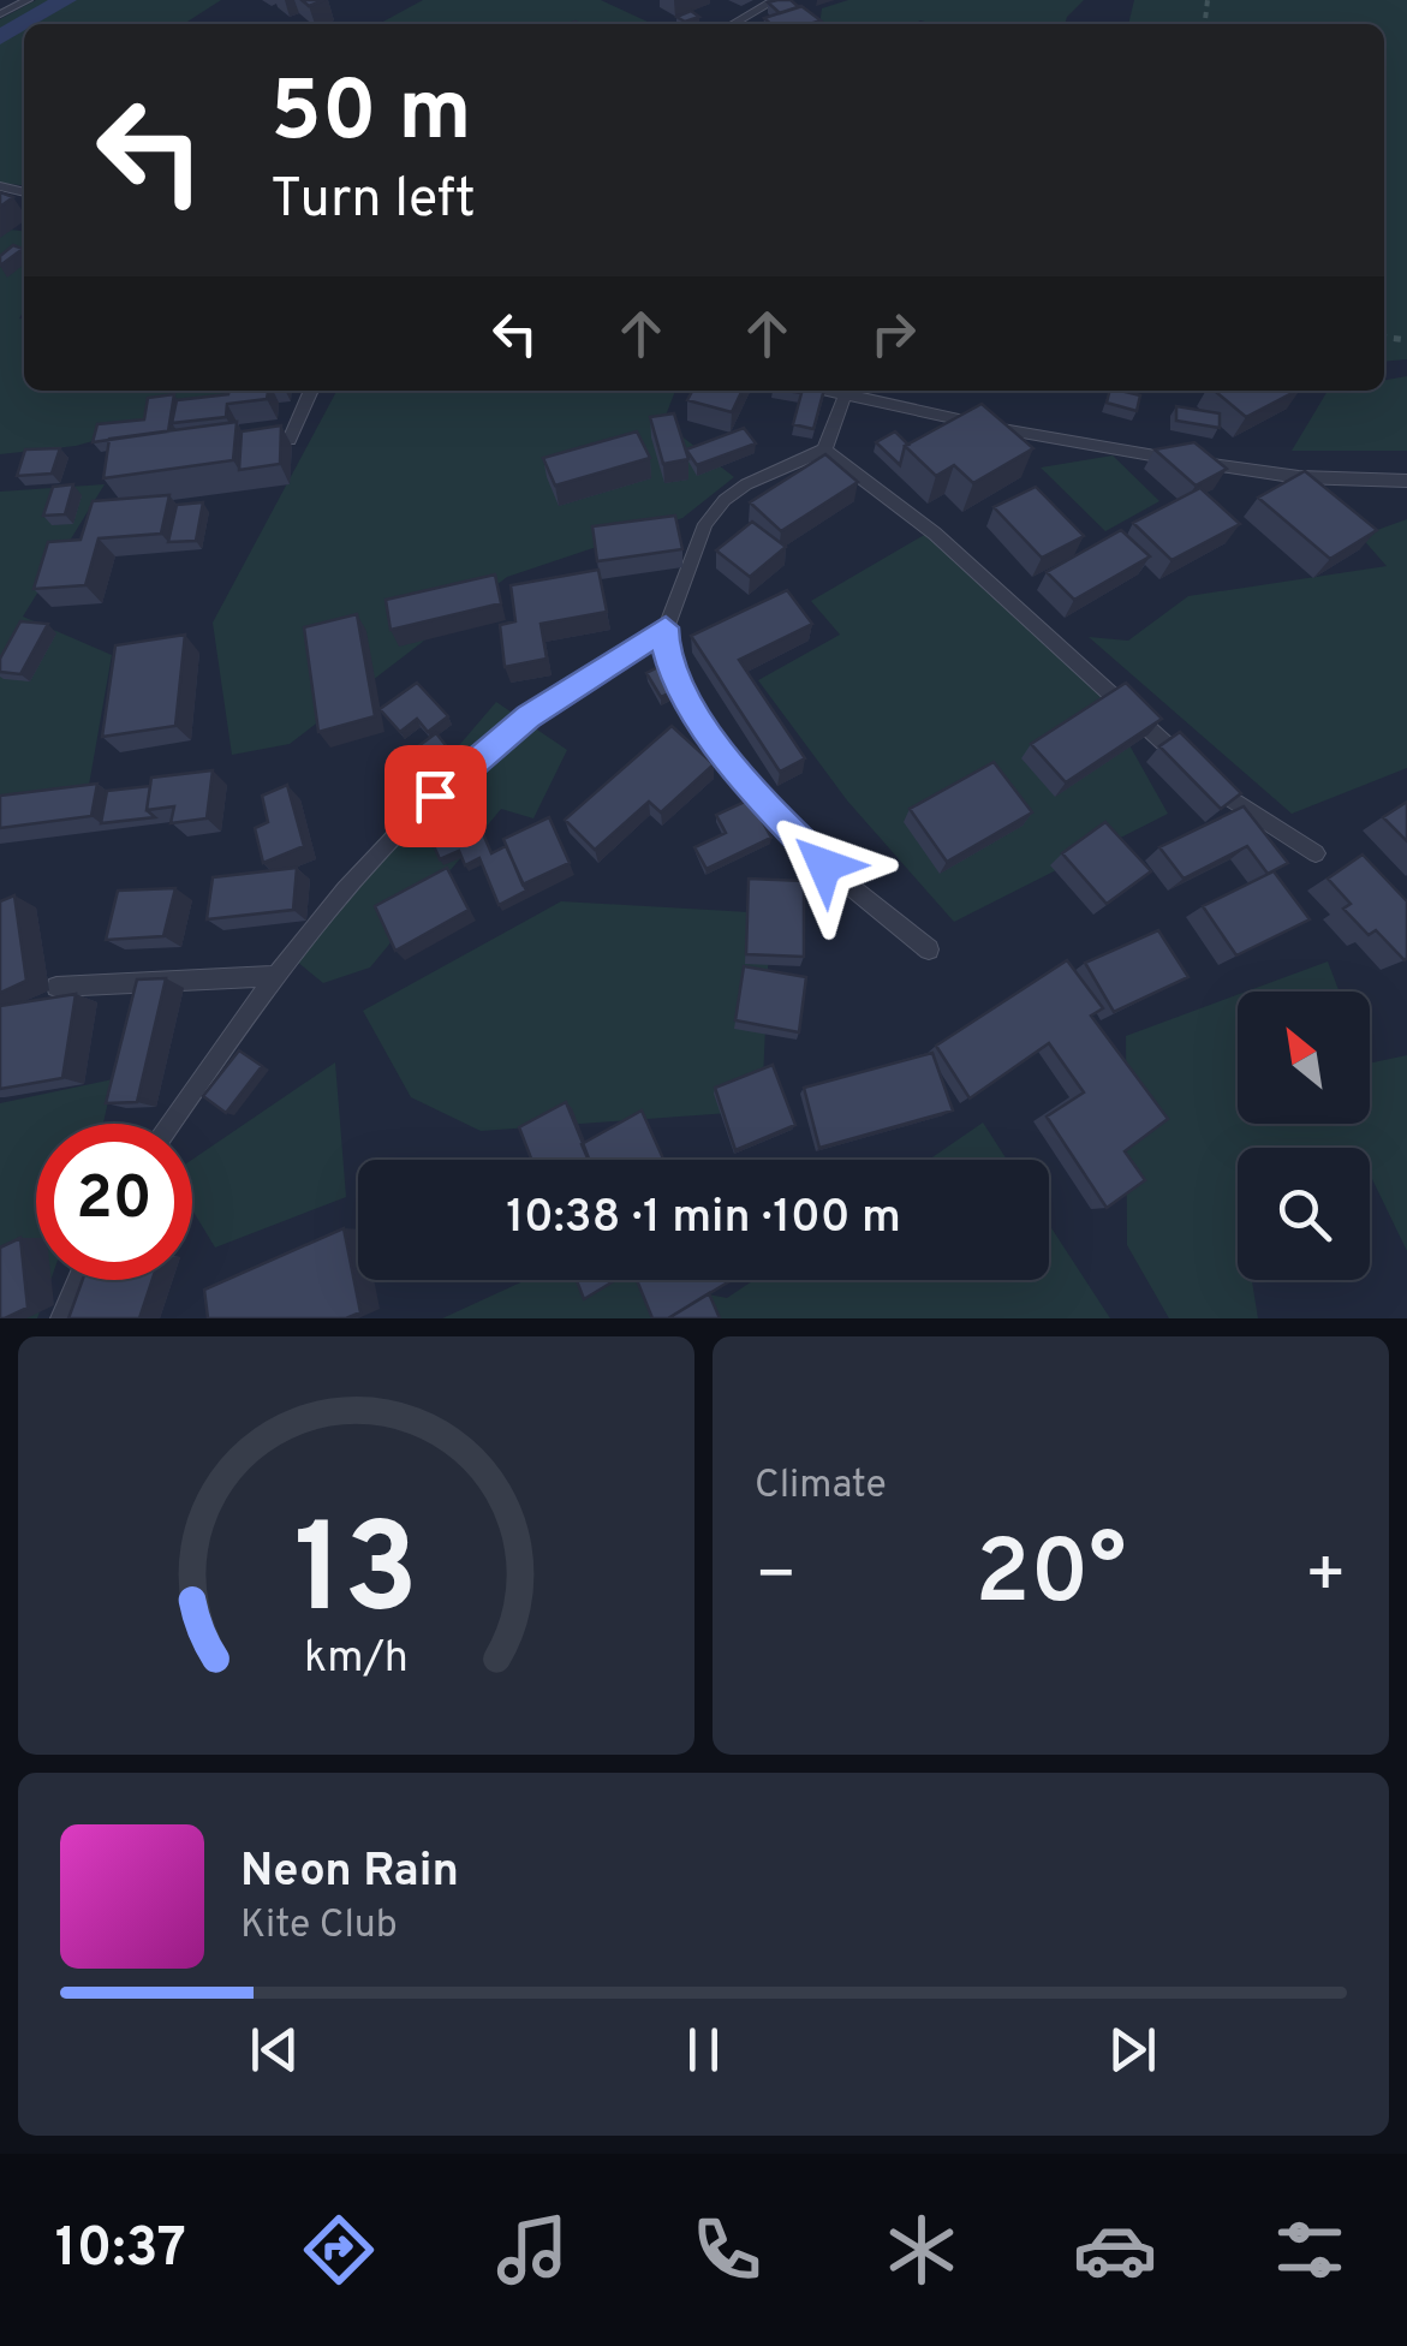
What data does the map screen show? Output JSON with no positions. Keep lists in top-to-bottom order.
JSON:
{
  "north": "top left",
  "page": {
    "turn": ["50 m", "Turn left"],
    "limit": "20",
    "trip": "10:38 · 1 min · 100 m",
    "tile": "Climate",
    "heat": ["−", "20°", "+"],
    "song": ["Neon Rain", "Kite Club"],
    "tabs": "10:37",
    "gauge": ["13", "km/h"]
  }
}
